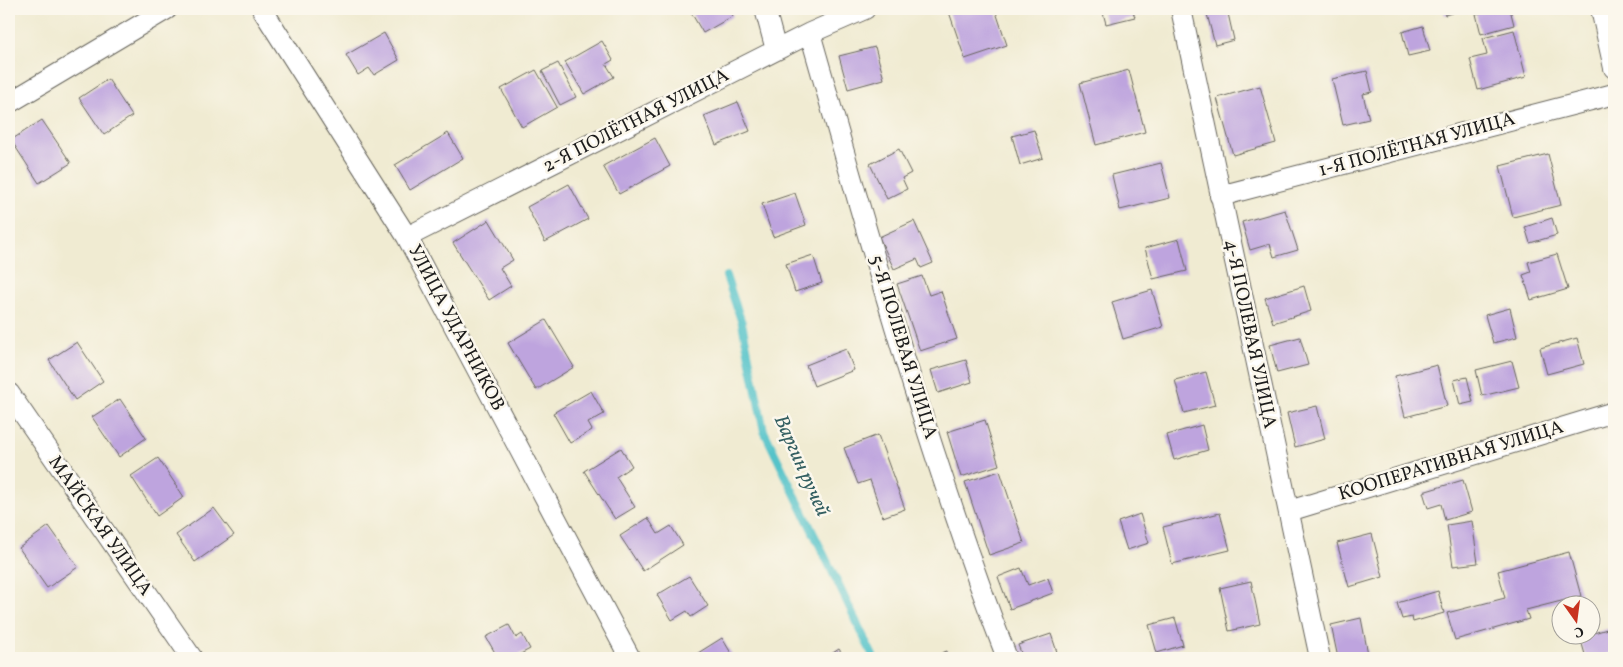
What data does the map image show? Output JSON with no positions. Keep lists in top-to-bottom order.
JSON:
{
  "streets": {
    "street": [
      "2-Я ПОЛЁТНАЯ УЛИЦА",
      "1-Я ПОЛЁТНАЯ УЛИЦА",
      "УЛИЦА УДАРНИКОВ",
      "4-Я ПОЛЕВАЯ УЛИЦА",
      "5-Я ПОЛЕВАЯ УЛИЦА",
      "КООПЕРАТИВНАЯ УЛИЦА",
      "МАЙСКАЯ УЛИЦА"
    ]
  },
  "crossings": [
    ["2-Я ПОЛЁТНАЯ УЛИЦА", "УЛИЦА УДАРНИКОВ"],
    ["2-Я ПОЛЁТНАЯ УЛИЦА", "5-Я ПОЛЕВАЯ УЛИЦА"],
    ["1-Я ПОЛЁТНАЯ УЛИЦА", "4-Я ПОЛЕВАЯ УЛИЦА"],
    ["4-Я ПОЛЕВАЯ УЛИЦА", "КООПЕРАТИВНАЯ УЛИЦА"]
  ],
  "water": ["Варгин ручей"],
  "north": "bottom"
}
